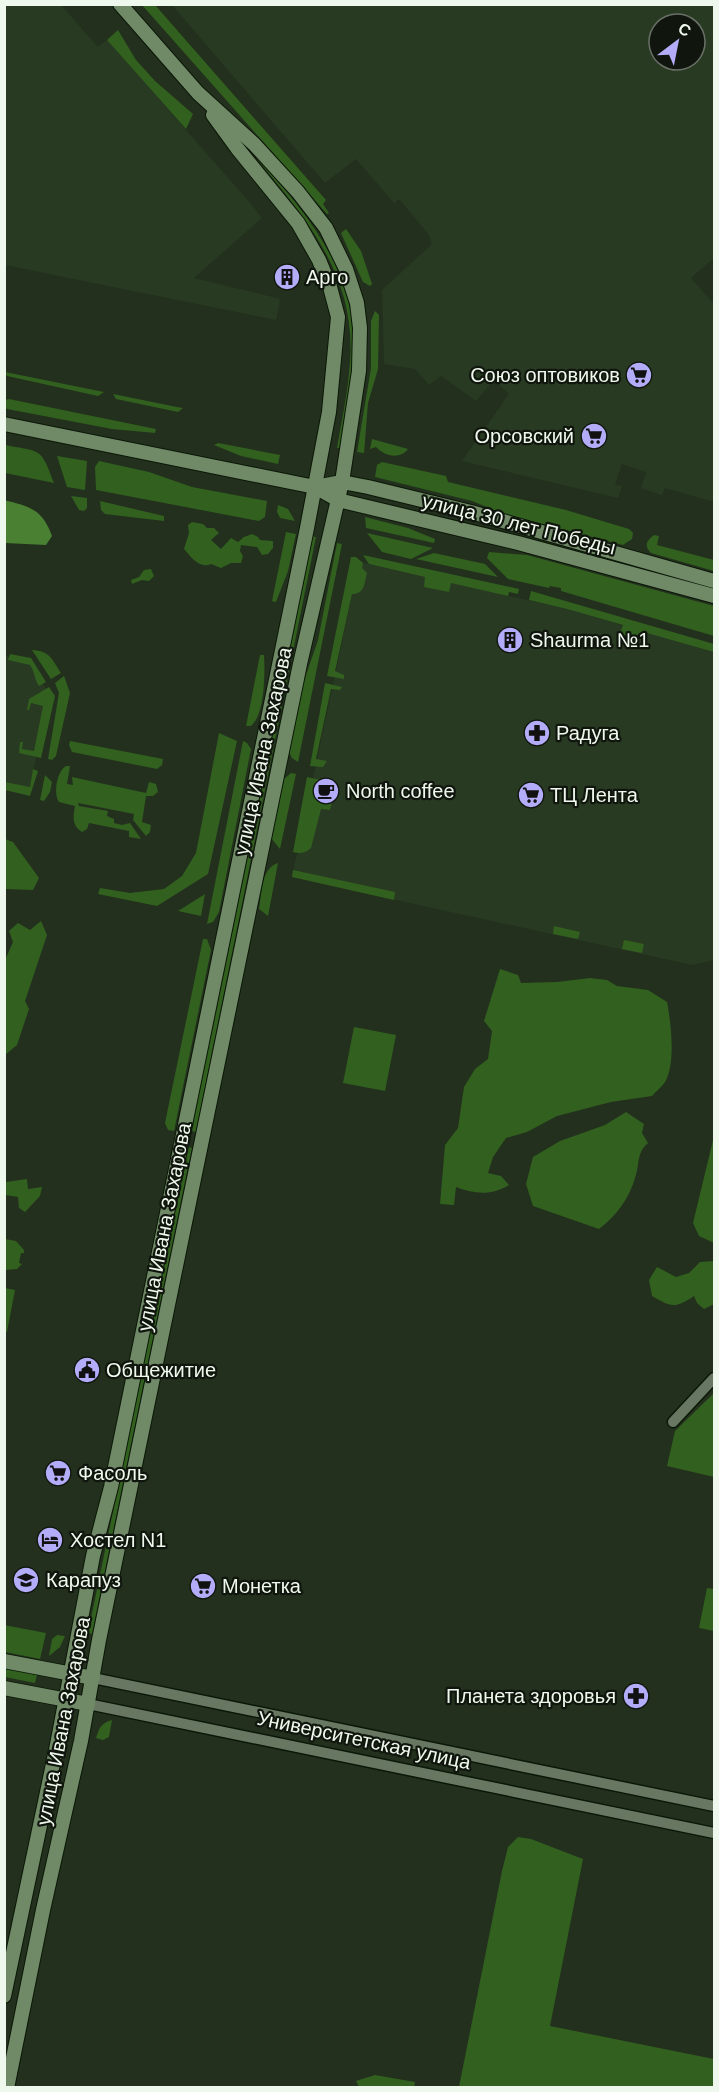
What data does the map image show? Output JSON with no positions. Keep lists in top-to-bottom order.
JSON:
{
  "streets": {
    "main road": ["улица 30 лет Победы", "улица Ивана Захарова", "Университетская улица"]
  },
  "crossings": [
    ["улица 30 лет Победы", "улица Ивана Захарова"],
    ["улица Ивана Захарова", "Университетская улица"]
  ],
  "places": {
    "building": ["Арго", "Shaurma №1"],
    "supermarket": [
      "Союз оптовиков",
      "Орсовский",
      "ТЦ Лента",
      "Фасоль",
      "Монетка"
    ],
    "pharmacy": ["Радуга", "Планета здоровья"],
    "cafe": ["North coffee"],
    "public building": ["Общежитие"],
    "hotel": ["Хостел N1"],
    "school or university": ["Карапуз"]
  },
  "north": "top right"
}
